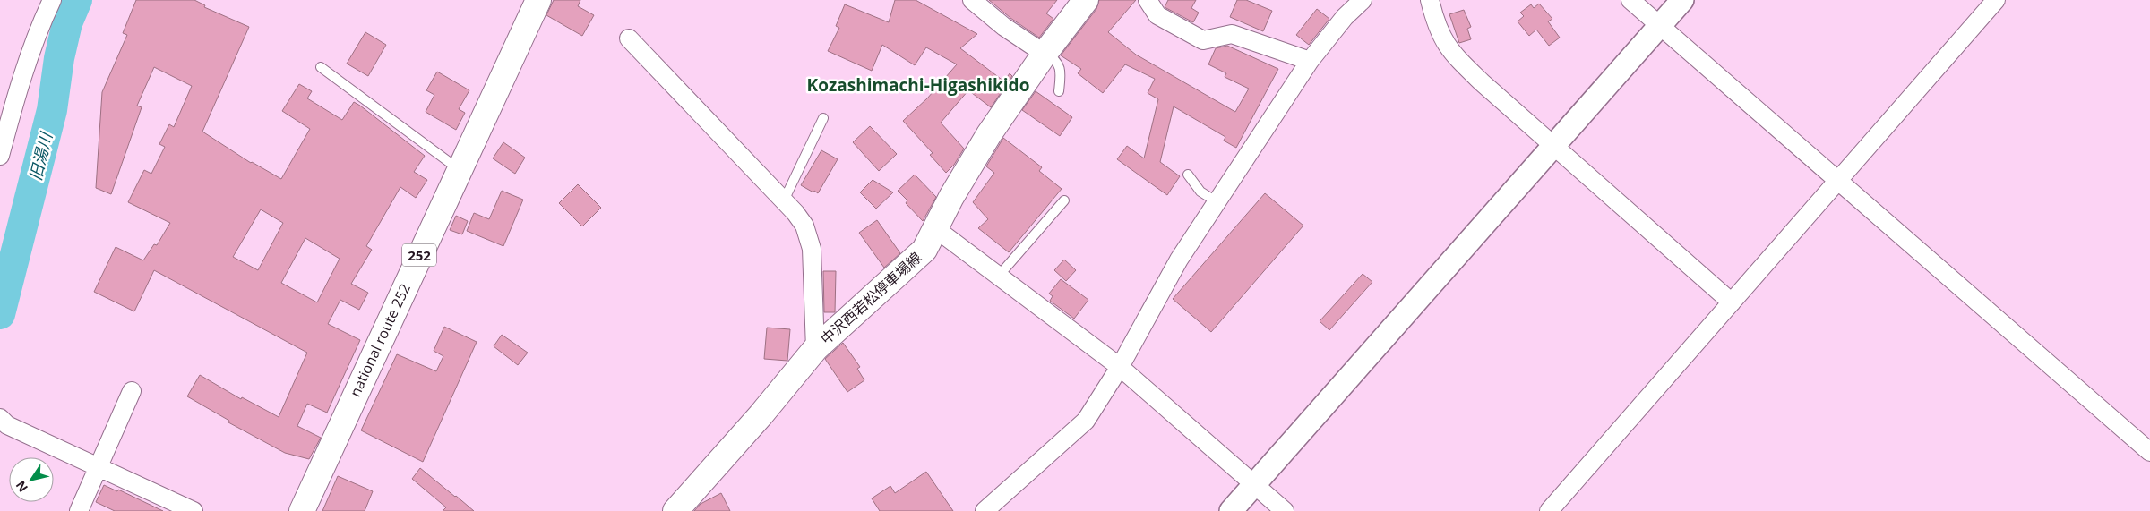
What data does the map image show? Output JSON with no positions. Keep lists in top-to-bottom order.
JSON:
{
  "streets": {
    "main road": ["252", "中沢西若松停車場線", "national route 252"]
  },
  "districts": ["Kozashimachi-Higashikido"],
  "water": ["旧湯川"],
  "north": "bottom left"
}
